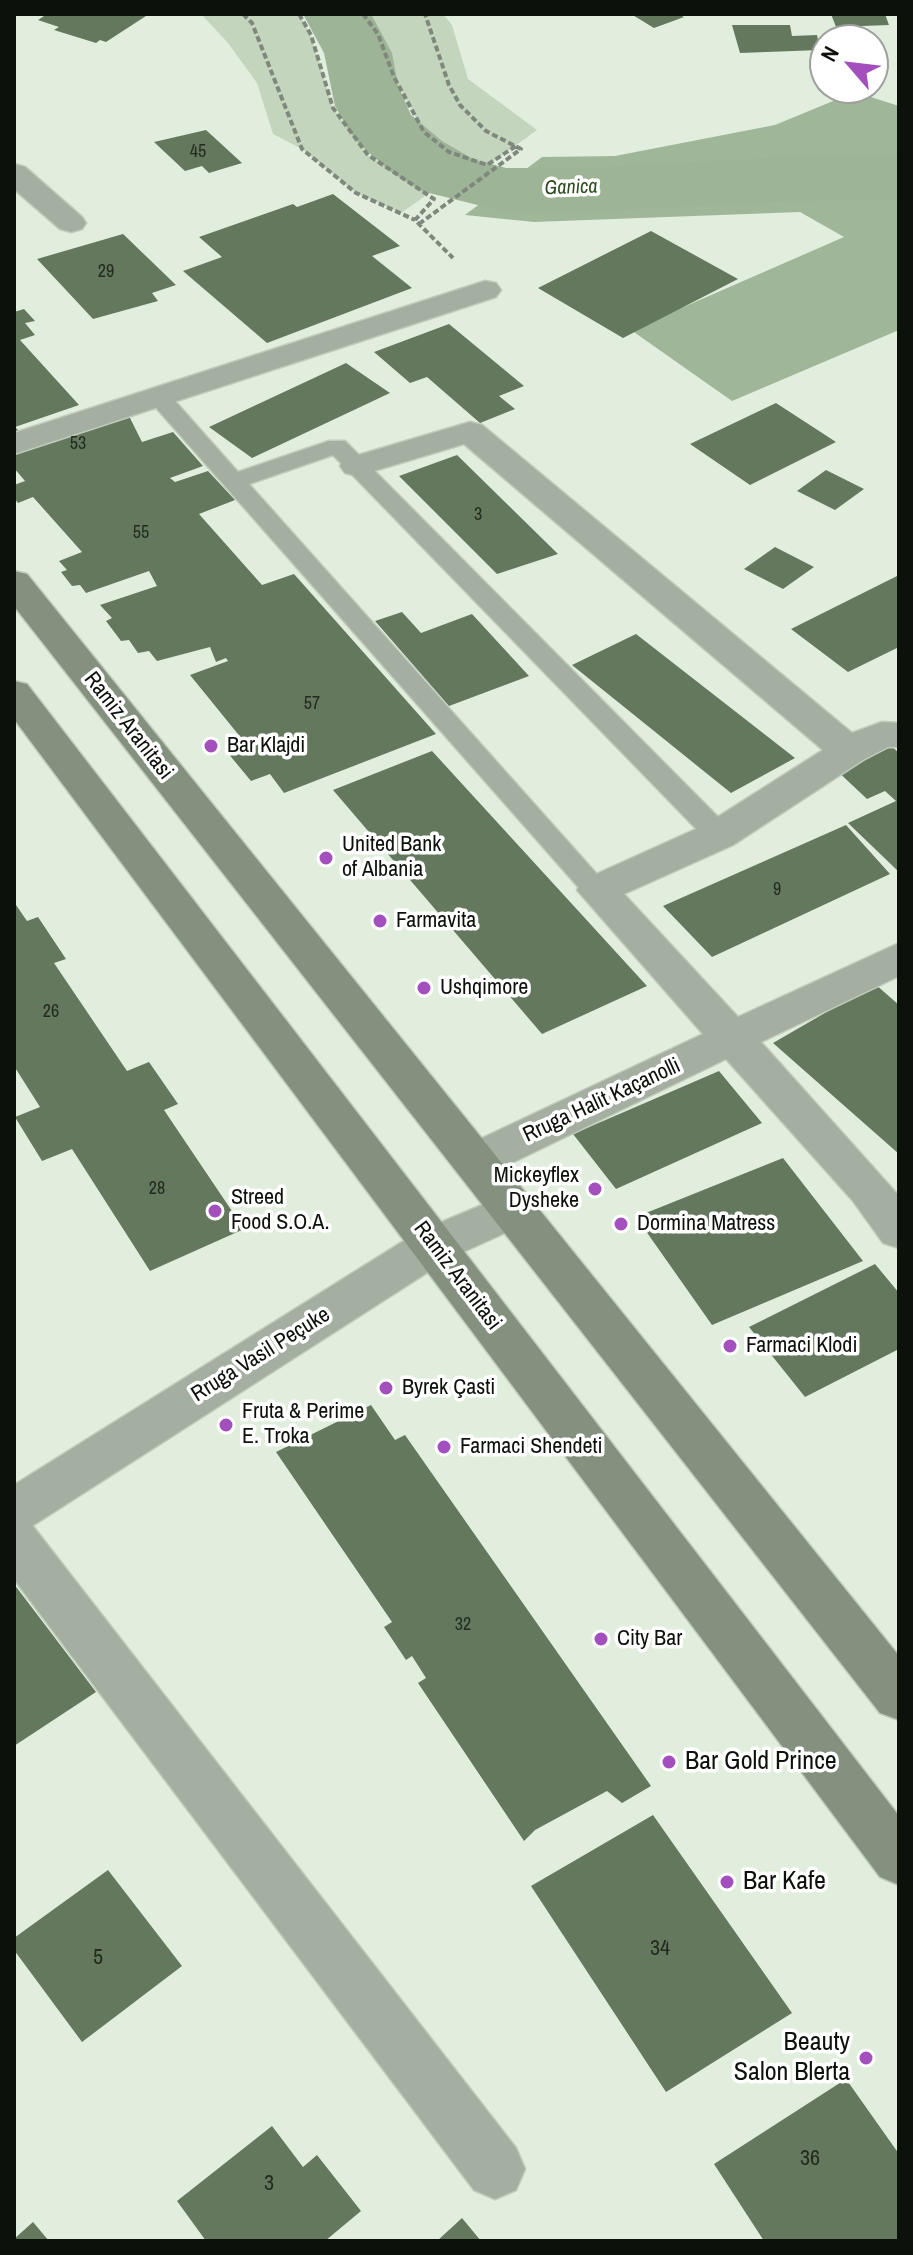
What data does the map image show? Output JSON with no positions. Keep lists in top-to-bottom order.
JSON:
{
  "streets": {
    "main road": ["Ramiz Aranitasi"],
    "street": ["Rruga Halit Kaçanolli", "Rruga Vasil Peçuke"]
  },
  "crossings": [
    ["Ramiz Aranitasi", "Rruga Halit Kaçanolli"],
    ["Ramiz Aranitasi", "Rruga Vasil Peçuke"]
  ],
  "water": ["Ganica"],
  "places": [
    "Bar Klajdi",
    "United Bank of Albania",
    "Farmavita",
    "Ushqimore",
    "Mickeyflex Dysheke",
    "Streed Food S.O.A.",
    "Dormina Matress",
    "Farmaci Klodi",
    "Byrek Çasti",
    "Fruta & Perime E. Troka",
    "Farmaci Shendeti",
    "City Bar",
    "Bar Gold Prince",
    "Bar Kafe",
    "Beauty Salon Blerta"
  ],
  "house_numbers": [
    "45",
    "29",
    "53",
    "3",
    "55",
    "57",
    "9",
    "26",
    "28",
    "32",
    "34",
    "5",
    "36",
    "3"
  ],
  "north": "top left"
}
